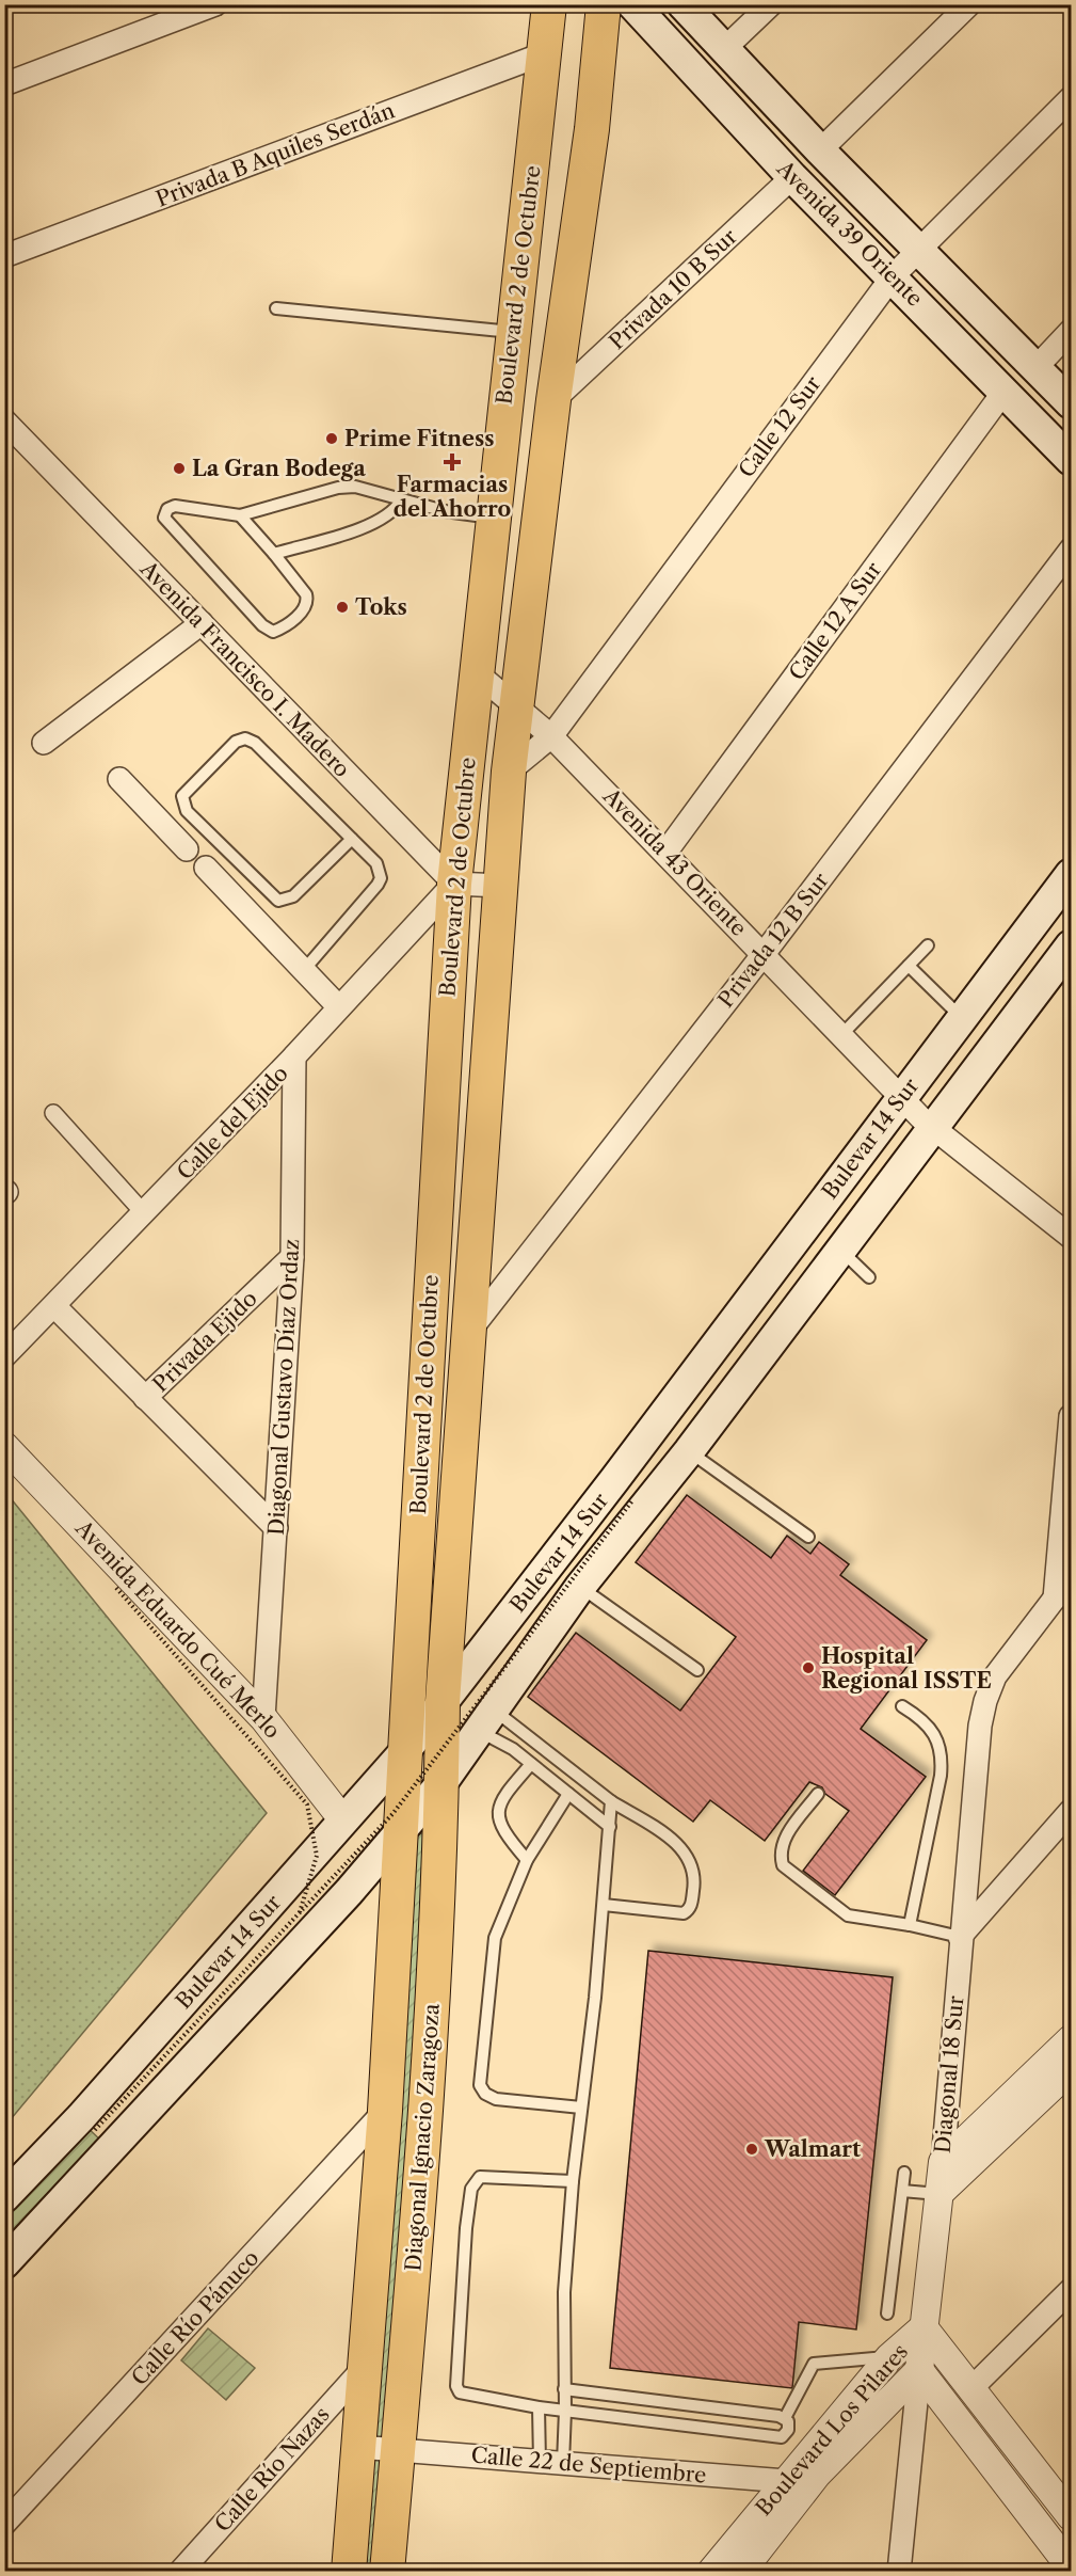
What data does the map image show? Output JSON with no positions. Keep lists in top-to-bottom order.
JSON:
{
  "streets": {
    "main road": [
      "Avenida 39 Oriente",
      "Boulevard 2 de Octubre",
      "Bulevar 14 Sur",
      "Diagonal Ignacio Zaragoza"
    ],
    "street": [
      "Privada B Aquiles Serdán",
      "Privada 10 B Sur",
      "Calle 12 Sur",
      "Calle 12 A Sur",
      "Avenida Francisco I. Madero",
      "Avenida 43 Oriente",
      "Privada 12 B Sur",
      "Calle del Ejido",
      "Privada Ejido",
      "Diagonal Gustavo Díaz Ordaz",
      "Avenida Eduardo Cué Merlo",
      "Diagonal 18 Sur",
      "Calle Río Pánuco",
      "Boulevard Los Pilares",
      "Calle 22 de Septiembre",
      "Calle Río Nazas"
    ]
  },
  "crossings": [
    ["Privada B Aquiles Serdán", "Boulevard 2 de Octubre"],
    ["Avenida 39 Oriente", "Privada 10 B Sur"],
    ["Avenida 39 Oriente", "Calle 12 Sur"],
    ["Avenida 39 Oriente", "Calle 12 A Sur"],
    ["Boulevard 2 de Octubre", "Privada 10 B Sur"],
    ["Boulevard 2 de Octubre", "Calle 12 Sur"],
    ["Boulevard 2 de Octubre", "Avenida Francisco I. Madero"],
    ["Boulevard 2 de Octubre", "Avenida 43 Oriente"],
    ["Boulevard 2 de Octubre", "Privada 12 B Sur"],
    ["Boulevard 2 de Octubre", "Calle del Ejido"],
    ["Boulevard 2 de Octubre", "Bulevar 14 Sur"],
    ["Boulevard 2 de Octubre", "Diagonal Ignacio Zaragoza"],
    ["Calle 12 Sur", "Avenida 43 Oriente"],
    ["Calle 12 A Sur", "Avenida 43 Oriente"],
    ["Avenida Francisco I. Madero", "Calle del Ejido"],
    ["Avenida 43 Oriente", "Privada 12 B Sur"],
    ["Avenida 43 Oriente", "Bulevar 14 Sur"],
    ["Calle del Ejido", "Diagonal Gustavo Díaz Ordaz"],
    ["Bulevar 14 Sur", "Avenida Eduardo Cué Merlo"],
    ["Bulevar 14 Sur", "Diagonal Ignacio Zaragoza"],
    ["Privada Ejido", "Diagonal Gustavo Díaz Ordaz"],
    ["Diagonal Gustavo Díaz Ordaz", "Avenida Eduardo Cué Merlo"],
    ["Diagonal 18 Sur", "Boulevard Los Pilares"],
    ["Diagonal Ignacio Zaragoza", "Calle Río Pánuco"],
    ["Diagonal Ignacio Zaragoza", "Calle 22 de Septiembre"],
    ["Diagonal Ignacio Zaragoza", "Calle Río Nazas"],
    ["Boulevard Los Pilares", "Calle 22 de Septiembre"]
  ],
  "places": {
    "other": [
      "Prime Fitness",
      "La Gran Bodega",
      "Toks",
      "Hospital Regional ISSTE",
      "Walmart"
    ],
    "health": ["Farmacias del Ahorro"]
  }
}
